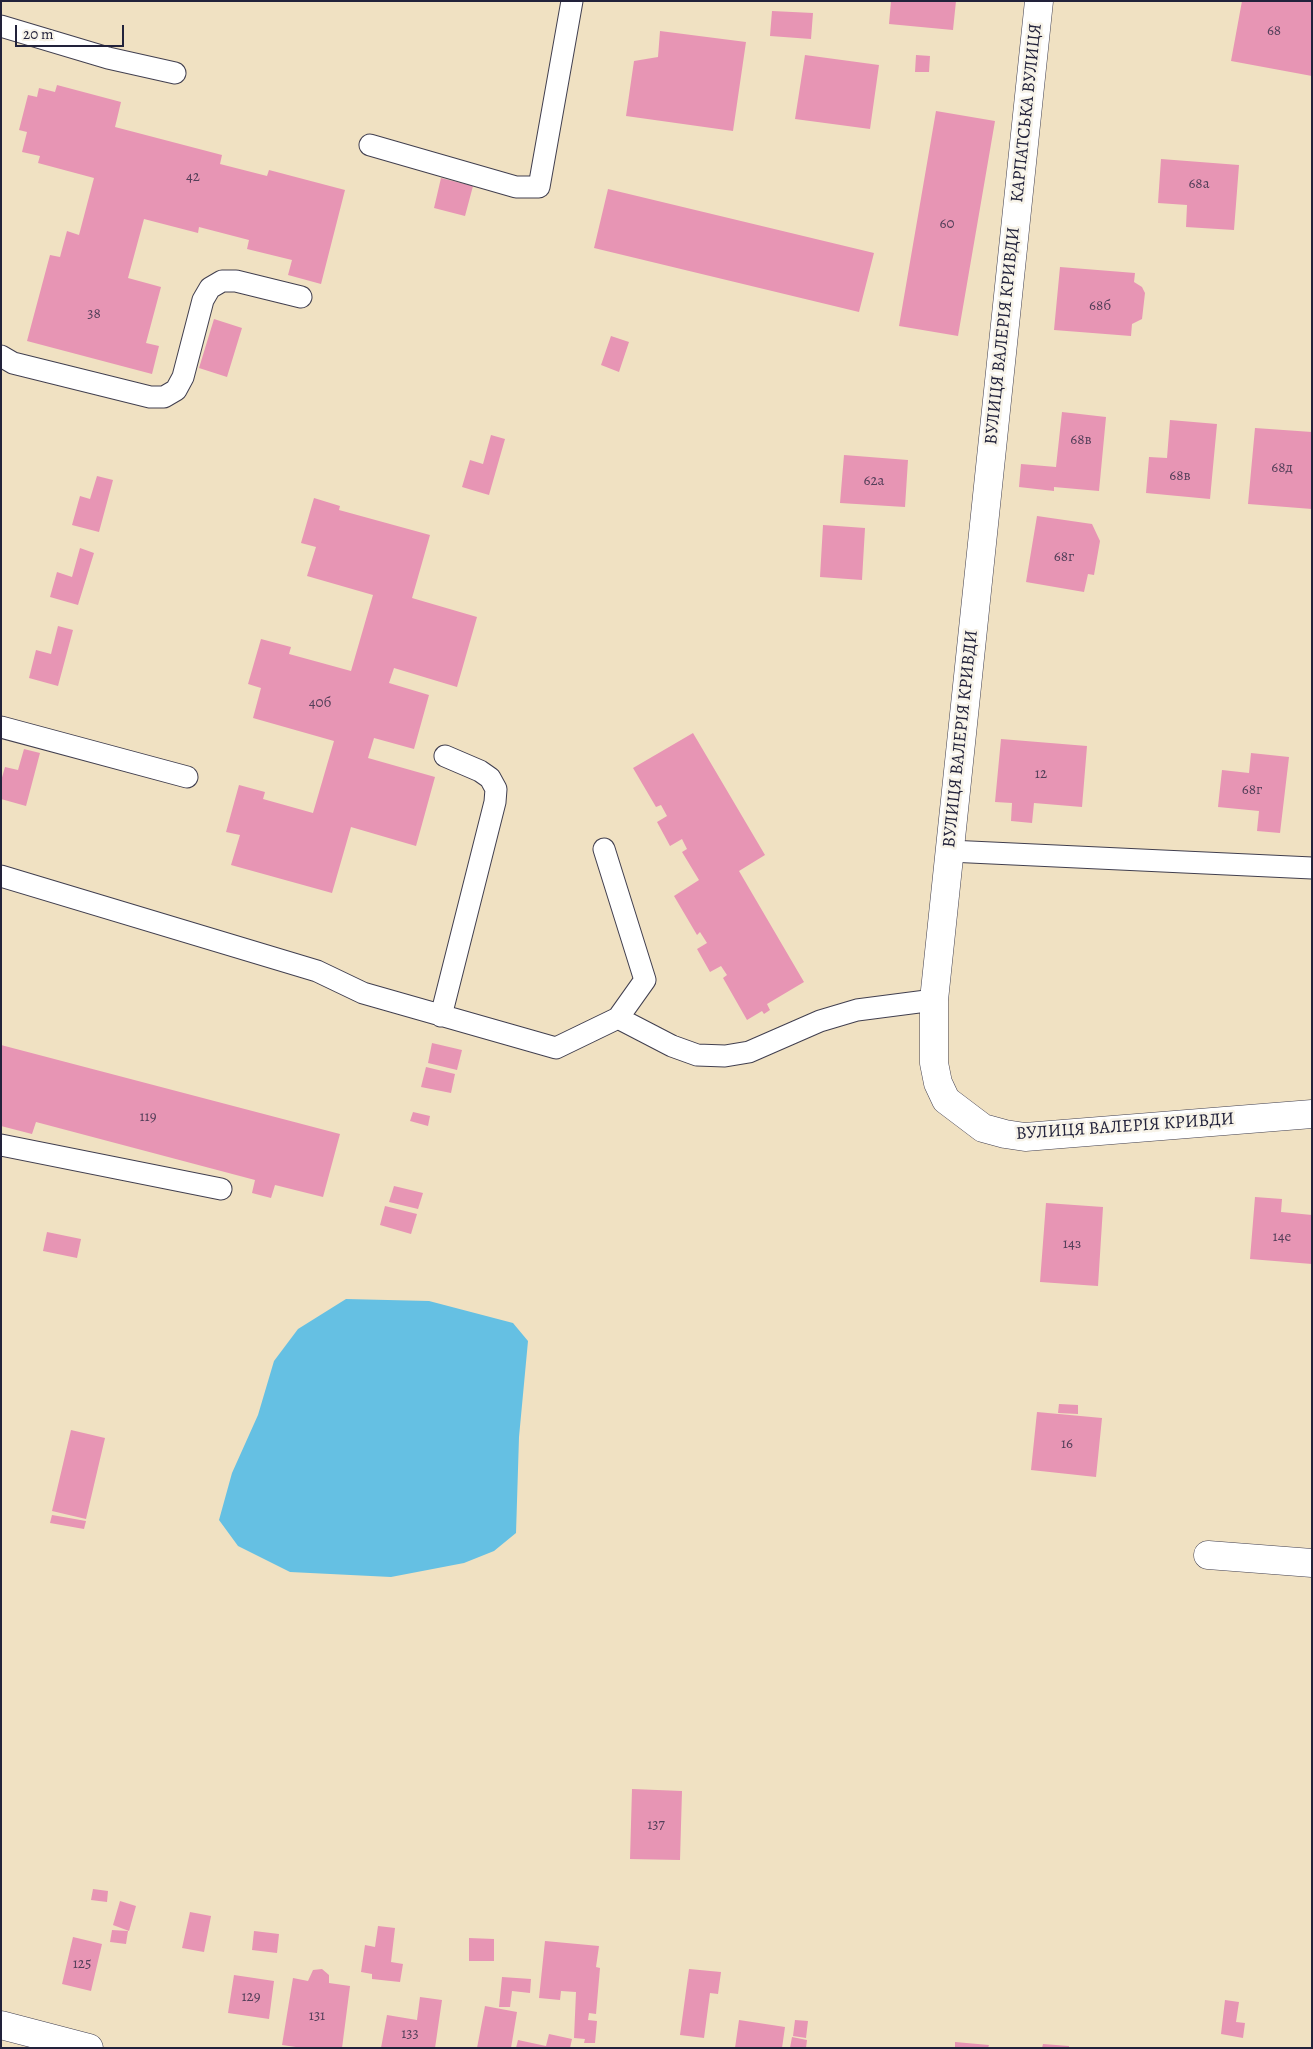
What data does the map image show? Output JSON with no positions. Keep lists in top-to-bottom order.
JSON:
{
  "streets": {
    "street": ["ВУЛИЦЯ ВАЛЕРІЯ КРИВДИ"]
  },
  "house_numbers": [
    "68",
    "42",
    "68а",
    "60",
    "68б",
    "38",
    "68в",
    "68д",
    "68в",
    "62а",
    "68г",
    "40б",
    "12",
    "68г",
    "119",
    "14е",
    "14з",
    "16",
    "137",
    "125",
    "129",
    "131",
    "133"
  ],
  "scale_bar": "20 m"
}
